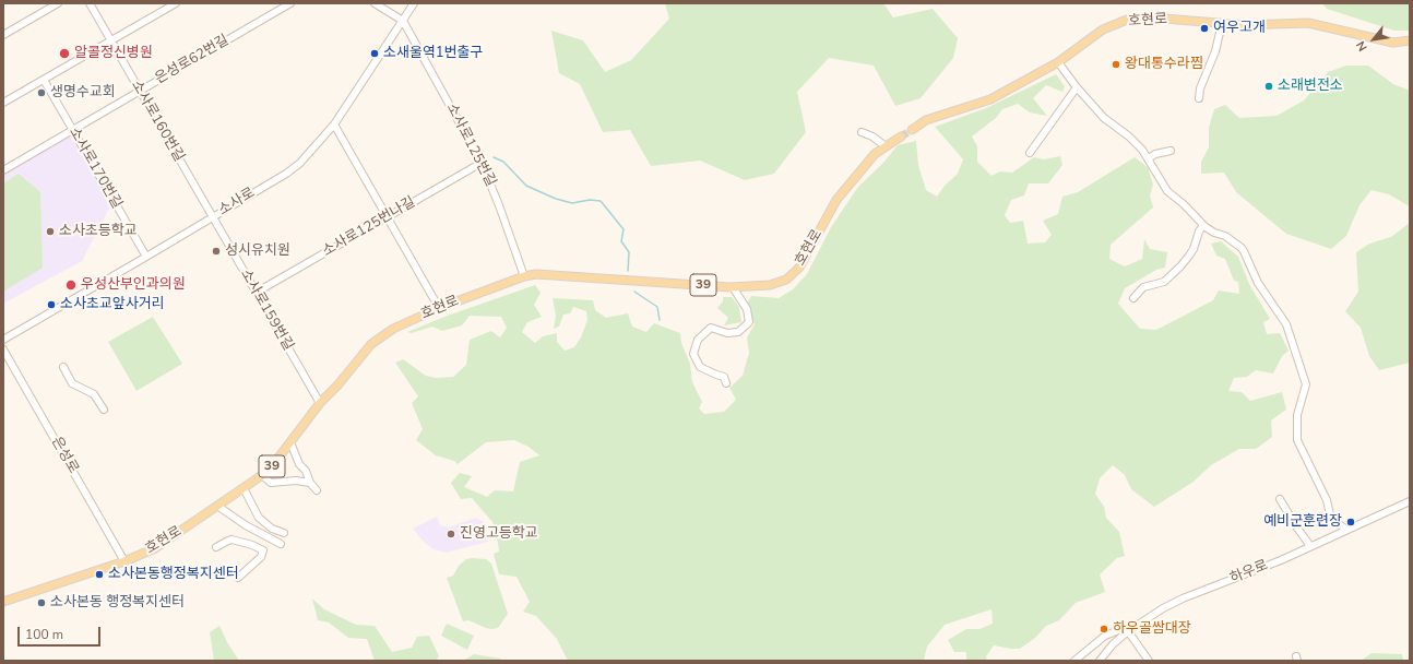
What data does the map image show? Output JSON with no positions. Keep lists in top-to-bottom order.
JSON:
{
  "streets": {
    "main road": ["호현로", "39"],
    "street": [
      "은성로62번길",
      "소사로160번길",
      "소사로125번길",
      "소사로170번길",
      "소사로",
      "소사로125번나길",
      "소사로159번길",
      "은성로",
      "하우로"
    ]
  },
  "crossings": [
    ["호현로", "소사로125번길"],
    ["호현로", "소사로159번길"],
    ["호현로", "은성로"],
    ["은성로62번길", "소사로160번길"],
    ["은성로62번길", "소사로170번길"],
    ["소사로160번길", "소사로"],
    ["소사로160번길", "소사로159번길"],
    ["소사로125번길", "소사로"],
    ["소사로125번길", "소사로125번나길"],
    ["소사로170번길", "소사로"],
    ["소사로", "소사로159번길"],
    ["소사로125번나길", "소사로159번길"]
  ],
  "places": [
    "여우고개",
    "알콜정신병원",
    "소새울역1번출구",
    "왕대통수라찜",
    "소래변전소",
    "생명수교회",
    "소사초등학교",
    "성시유치원",
    "우성산부인과의원",
    "소사초교앞사거리",
    "예비군훈련장",
    "진영고등학교",
    "소사본동행정복지센터",
    "소사본동 행정복지센터",
    "하우골쌈대장"
  ],
  "scale_bar": "100 m",
  "north": "bottom left"
}
